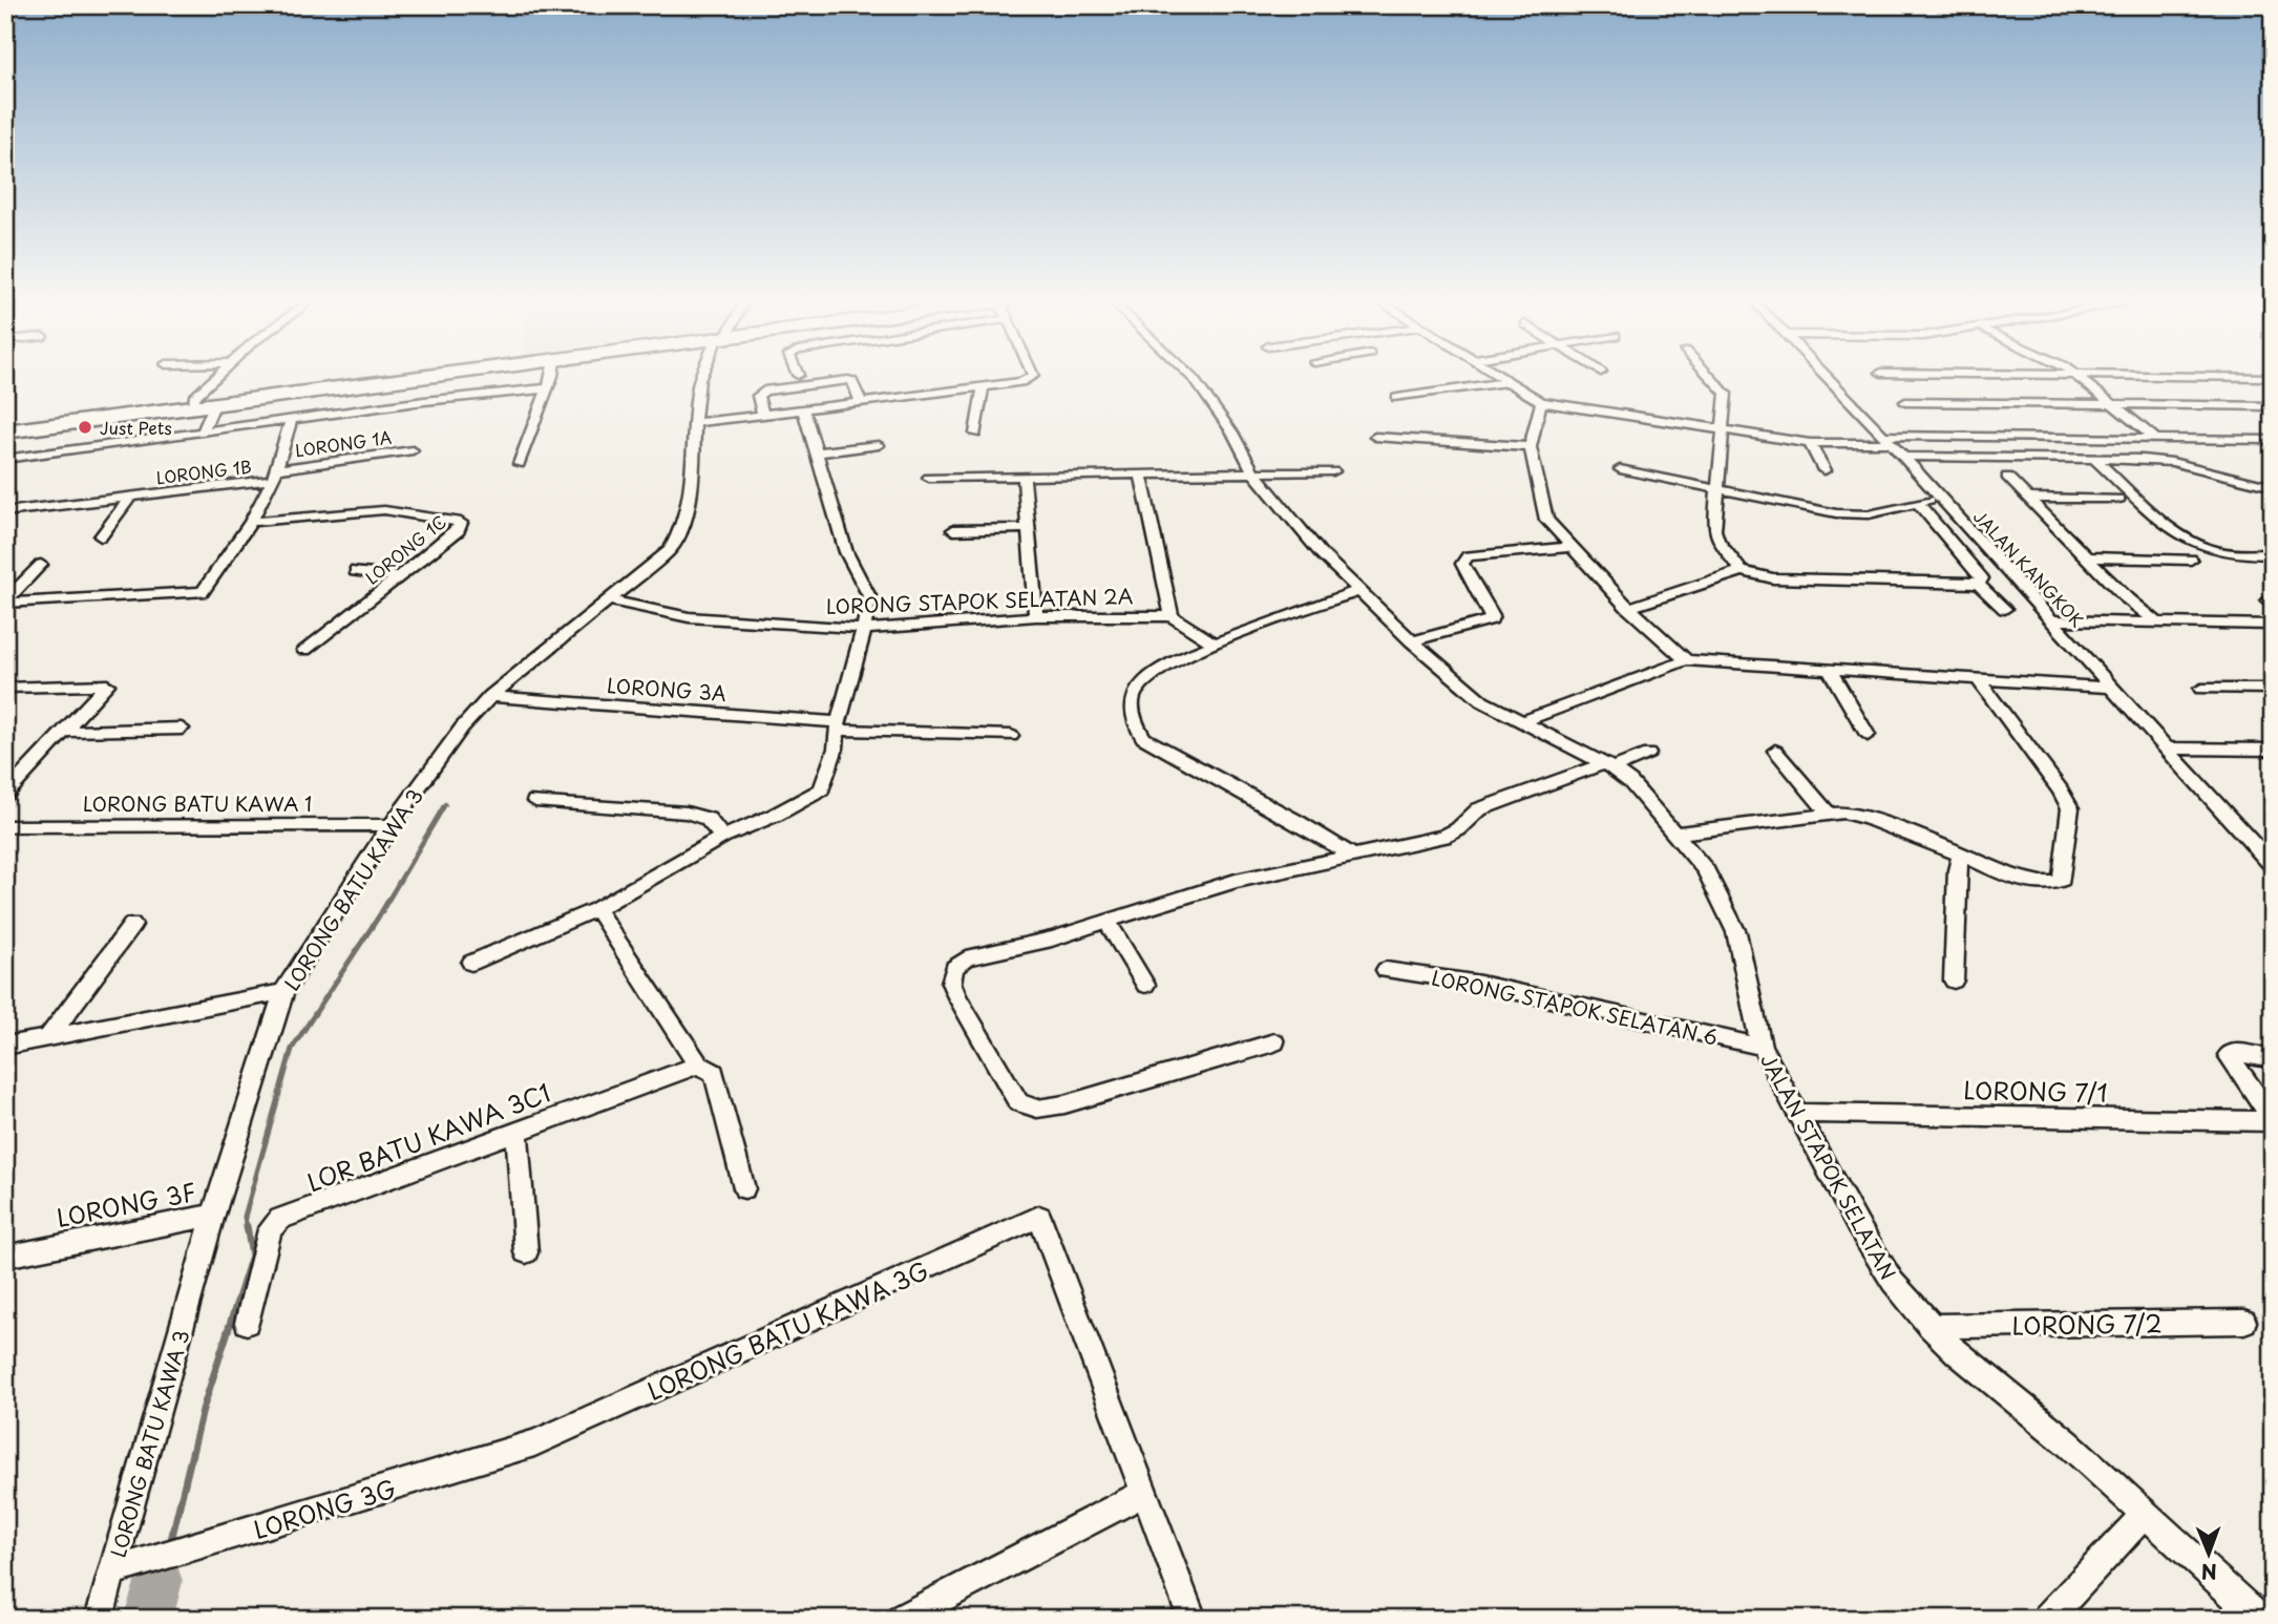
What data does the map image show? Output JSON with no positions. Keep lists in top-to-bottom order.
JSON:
{
  "streets": {
    "street": [
      "LORONG 1A",
      "LORONG 1B",
      "LORONG 1C",
      "JALAN KANGKOK",
      "LORONG STAPOK SELATAN 2A",
      "LORONG 3A",
      "LORONG BATU KAWA 1",
      "LORONG BATU KAWA 3",
      "LORONG STAPOK SELATAN 6",
      "LORONG 7/1",
      "LOR BATU KAWA 3C1",
      "JALAN STAPOK SELATAN",
      "LORONG 3F",
      "LORONG 7/2",
      "LORONG BATU KAWA 3G",
      "LORONG 3G"
    ]
  },
  "crossings": [
    ["LORONG 1A", "LORONG 1B"],
    ["LORONG 1B", "LORONG 1C"],
    ["LORONG STAPOK SELATAN 2A", "LORONG BATU KAWA 3"],
    ["LORONG 3A", "LORONG BATU KAWA 3"],
    ["LORONG BATU KAWA 1", "LORONG BATU KAWA 3"],
    ["LORONG BATU KAWA 3", "LORONG 3F"],
    ["LORONG BATU KAWA 3", "LORONG 3G"],
    ["LORONG STAPOK SELATAN 6", "JALAN STAPOK SELATAN"],
    ["LORONG 7/1", "JALAN STAPOK SELATAN"],
    ["JALAN STAPOK SELATAN", "LORONG 7/2"],
    ["LORONG BATU KAWA 3G", "LORONG 3G"]
  ],
  "places": ["Just Pets"],
  "north": "bottom"
}
